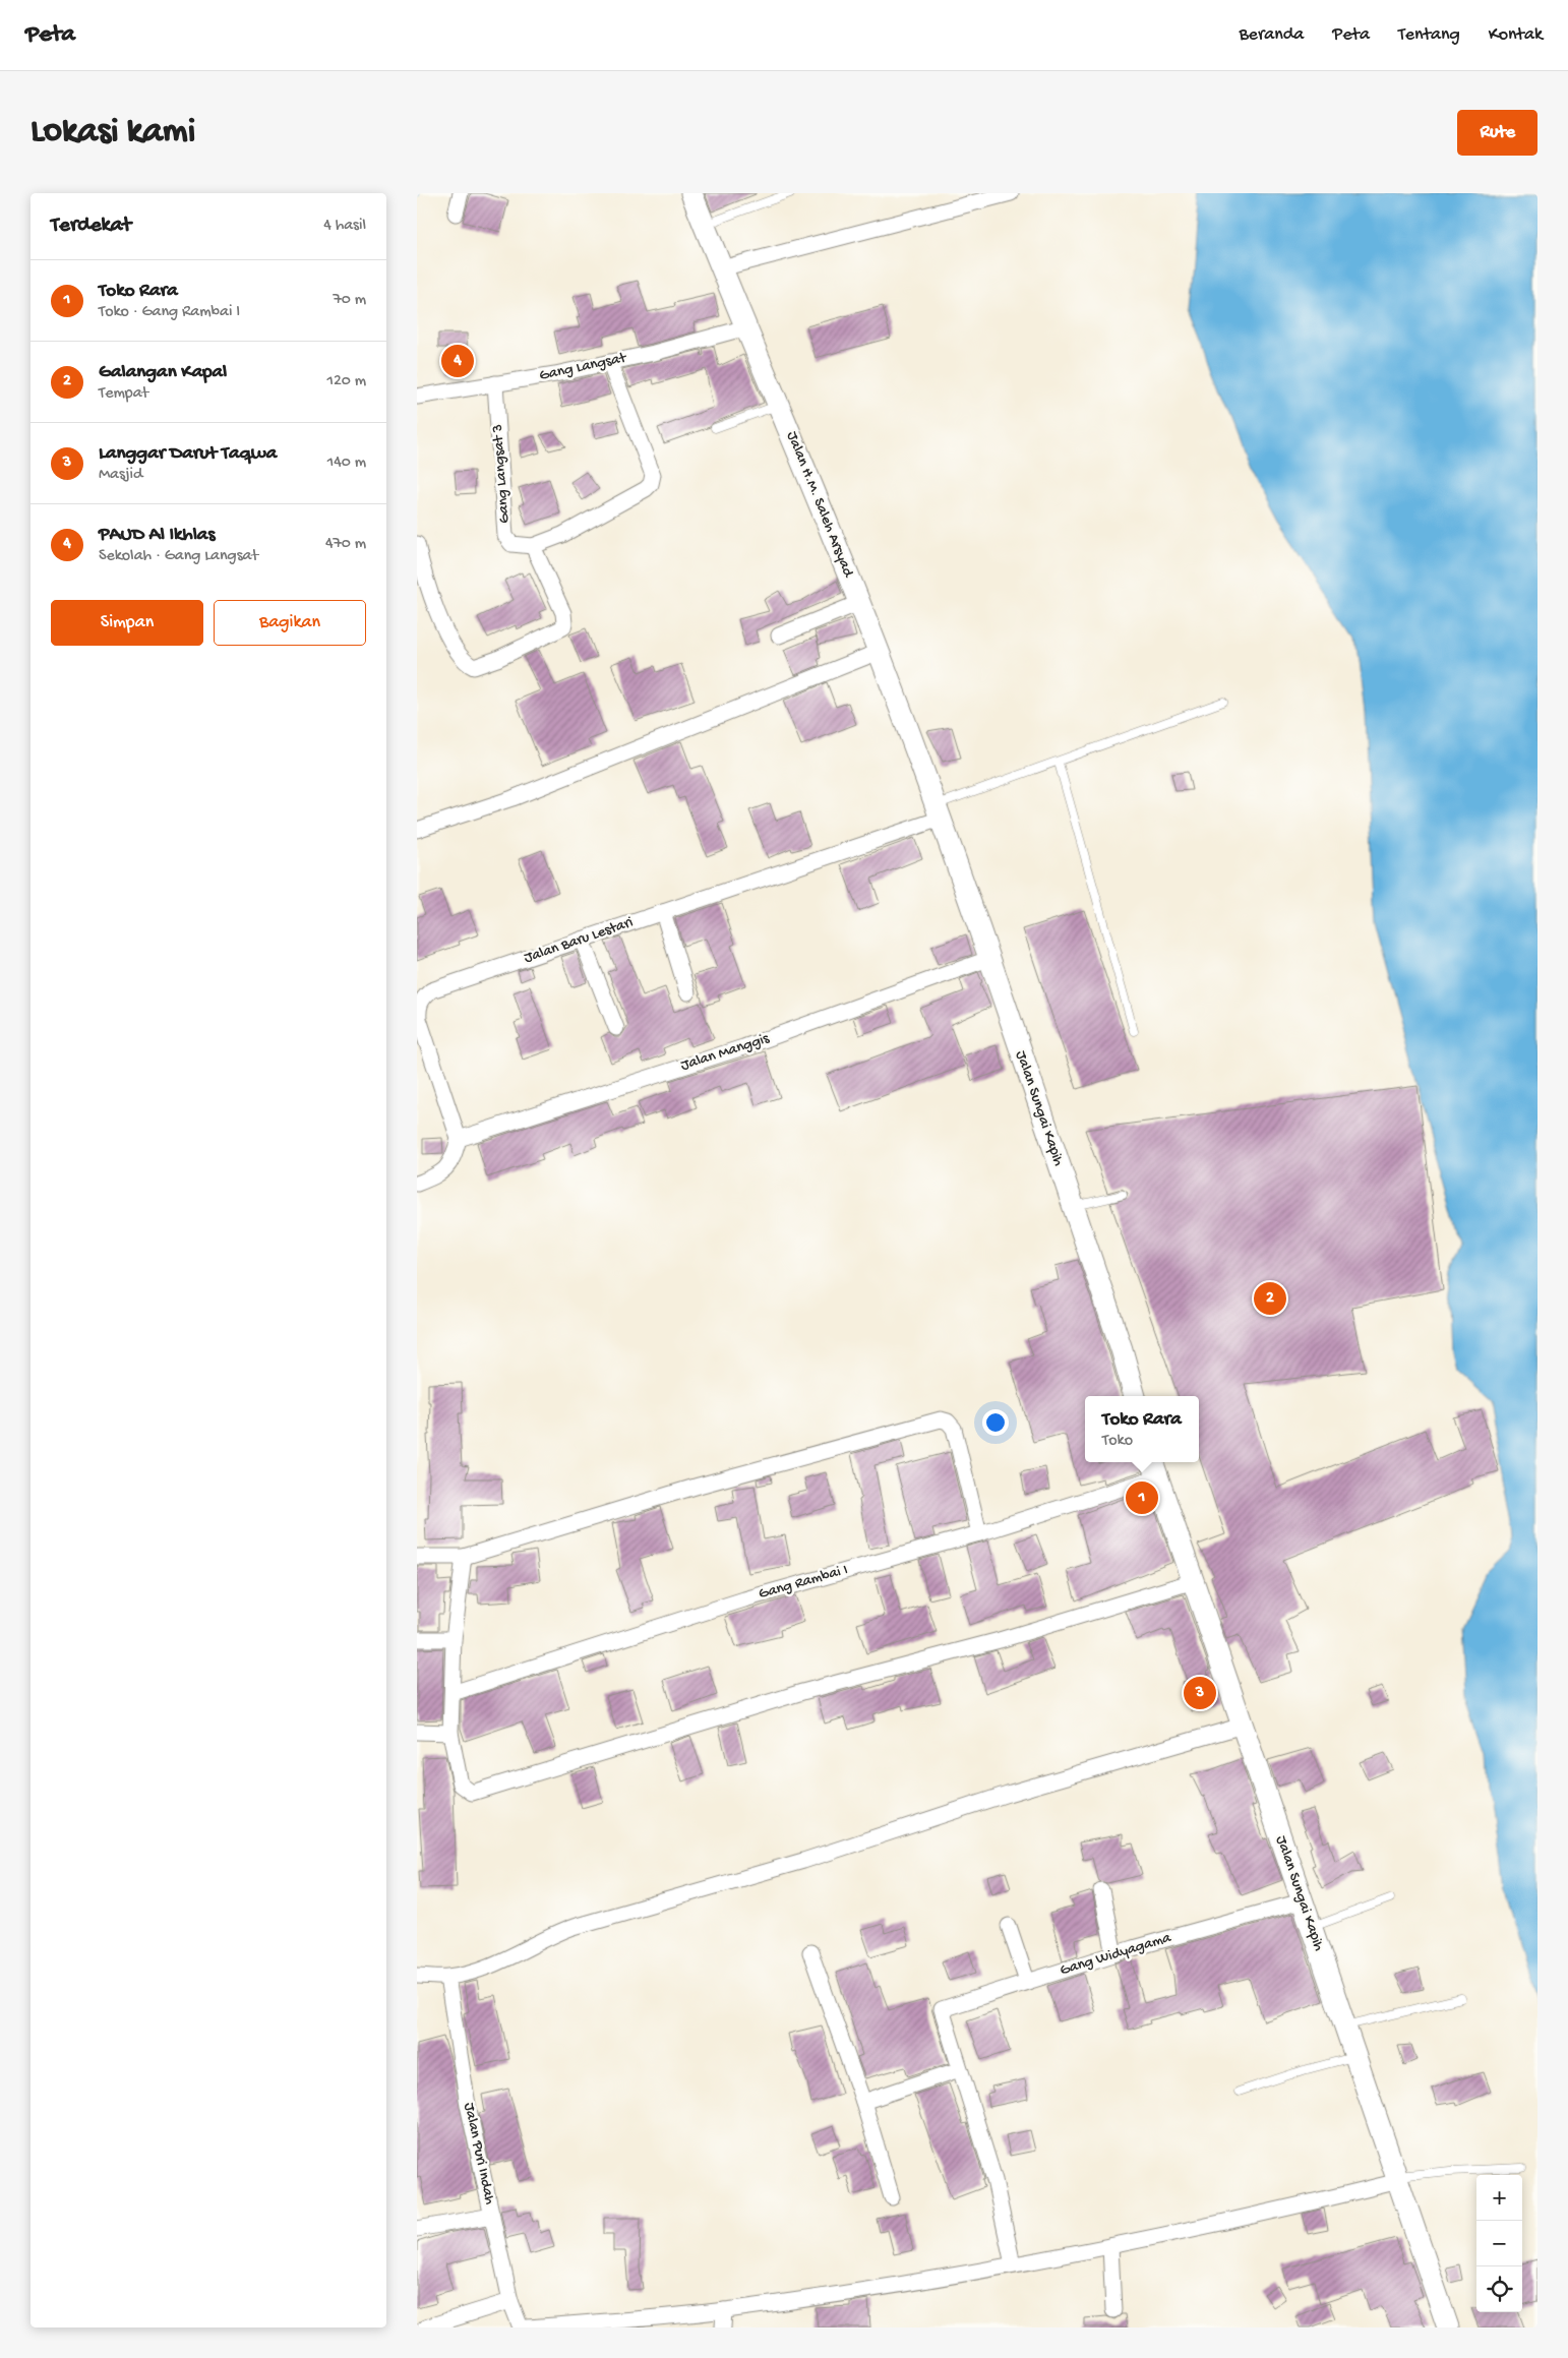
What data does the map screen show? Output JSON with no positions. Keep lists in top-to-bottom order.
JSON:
{
  "streets": {
    "street": [
      "Gang Langsat",
      "Gang Langsat 3",
      "Jalan H.M. Saleh Arsyad",
      "Jalan Baru Lestari",
      "Jalan Manggis",
      "Jalan Sungai Kapih",
      "Gang Rambai I",
      "Gang Widyagama",
      "Jalan Puri Indah"
    ]
  },
  "crossings": [
    ["Gang Langsat", "Gang Langsat 3"],
    ["Gang Langsat", "Jalan H.M. Saleh Arsyad"],
    ["Jalan H.M. Saleh Arsyad", "Jalan Baru Lestari"],
    ["Jalan H.M. Saleh Arsyad", "Jalan Sungai Kapih"],
    ["Jalan Baru Lestari", "Jalan Manggis"],
    ["Jalan Baru Lestari", "Jalan Sungai Kapih"],
    ["Jalan Manggis", "Jalan Sungai Kapih"],
    ["Jalan Sungai Kapih", "Gang Rambai I"],
    ["Jalan Sungai Kapih", "Gang Widyagama"]
  ],
  "page": {
    "header": "Peta",
    "nav": [
      "Beranda",
      "Peta",
      "Tentang",
      "Kontak"
    ],
    "buttons": [
      "Rute",
      ["Simpan", "Bagikan"]
    ],
    "title": "Lokasi kami",
    "heading": ["Terdekat", "4 hasil"],
    "list": [
      {
        "mark": "1",
        "name": "Toko Rara",
        "note": "Toko · Gang Rambai I",
        "value": "70 m"
      },
      {
        "mark": "2",
        "name": "Galangan Kapal",
        "note": "Tempat",
        "value": "120 m"
      },
      {
        "mark": "3",
        "name": "Langgar Darut Taqwa",
        "note": "Masjid",
        "value": "140 m"
      },
      {
        "mark": "4",
        "name": "PAUD Al Ikhlas",
        "note": "Sekolah · Gang Langsat",
        "value": "470 m"
      }
    ],
    "pins": [
      "4",
      "2",
      "1",
      "3"
    ],
    "popup": ["Toko Rara", "Toko"],
    "map_buttons": ["+", "−"]
  }
}
